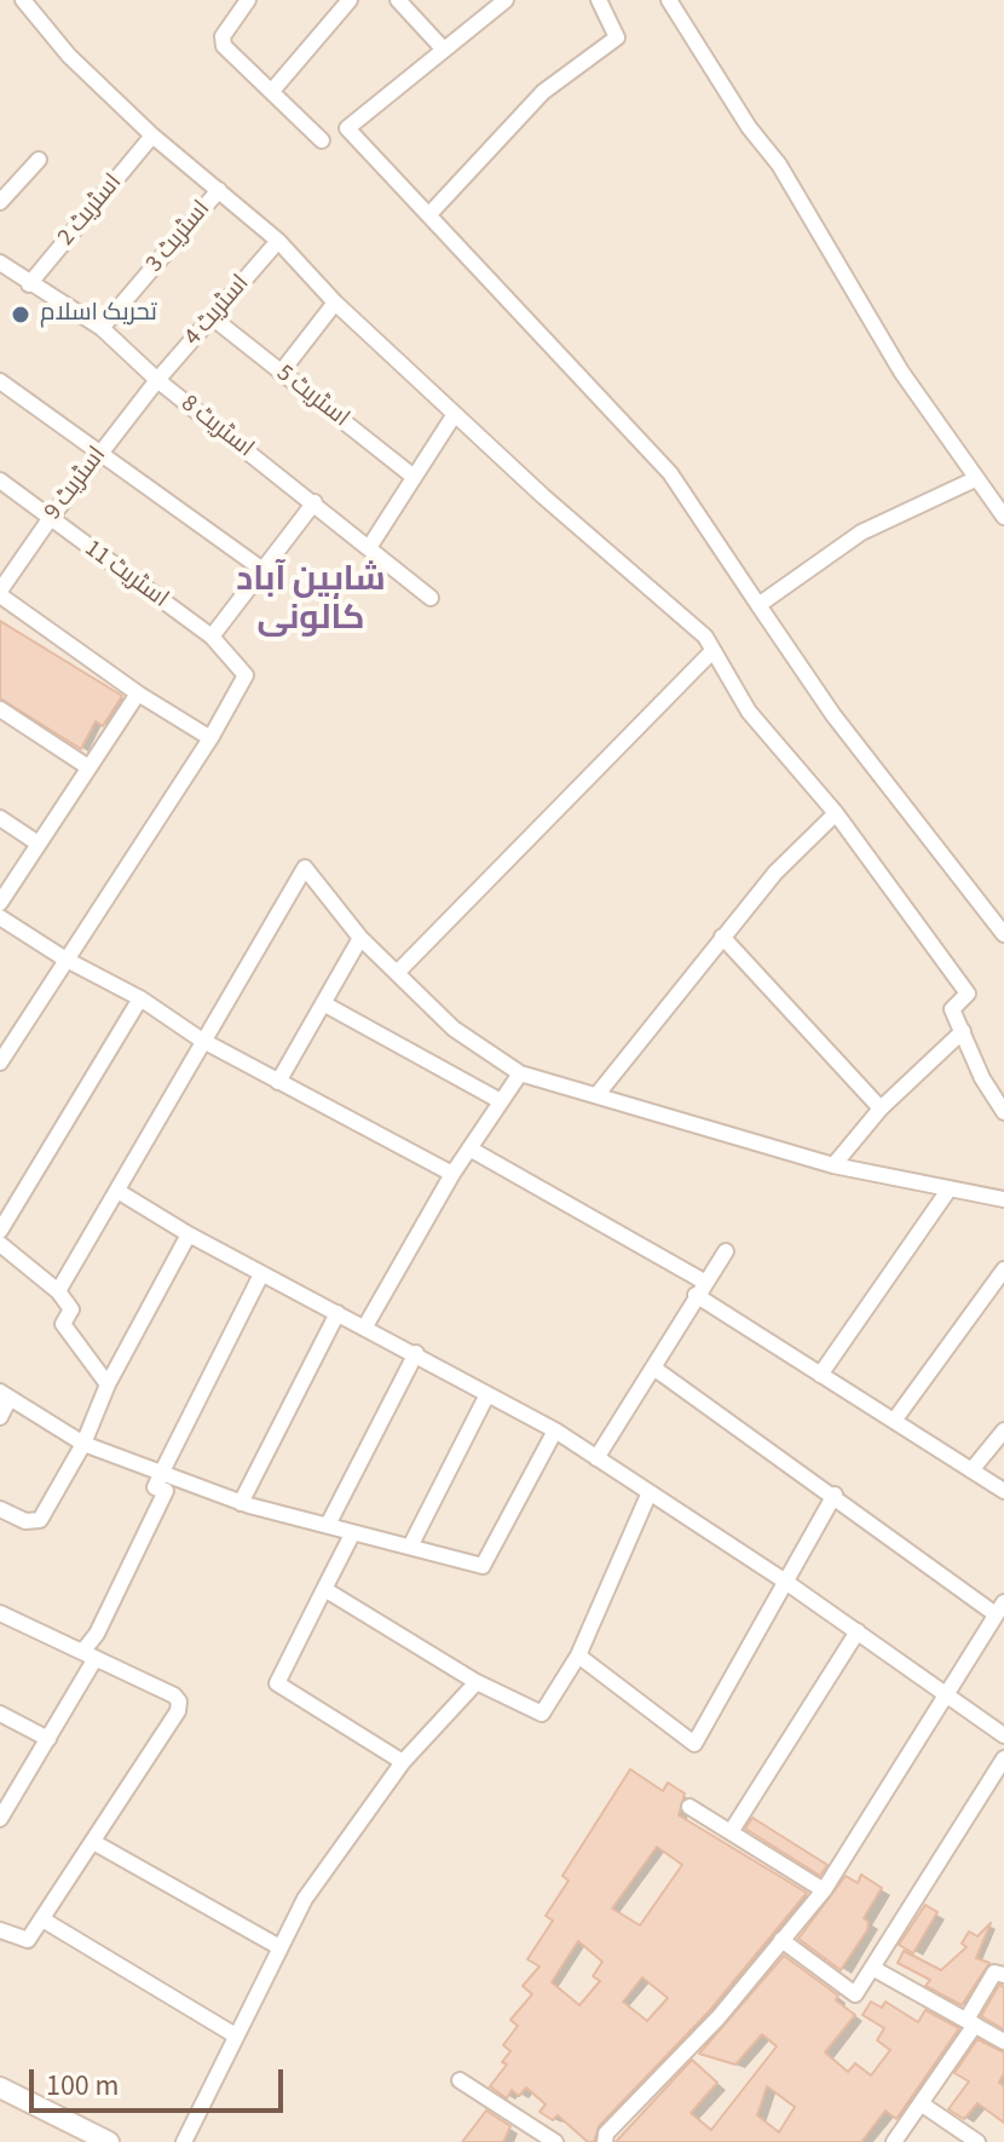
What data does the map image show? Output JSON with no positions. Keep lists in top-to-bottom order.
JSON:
{
  "streets": {
    "street": [
      "اسٹریٹ 2",
      "اسٹریٹ 3",
      "اسٹریٹ 4",
      "اسٹریٹ 5",
      "اسٹریٹ 8",
      "اسٹریٹ 9",
      "اسٹریٹ 11"
    ]
  },
  "crossings": [
    ["اسٹریٹ 2", "اسٹریٹ 8"],
    ["اسٹریٹ 3", "اسٹریٹ 8"],
    ["اسٹریٹ 4", "اسٹریٹ 5"],
    ["اسٹریٹ 4", "اسٹریٹ 8"],
    ["اسٹریٹ 4", "اسٹریٹ 9"],
    ["اسٹریٹ 8", "اسٹریٹ 9"],
    ["اسٹریٹ 9", "اسٹریٹ 11"]
  ],
  "districts": ["شاہین آباد کالونی"],
  "places": ["تحریک اسلام"],
  "scale_bar": "100 m"
}
